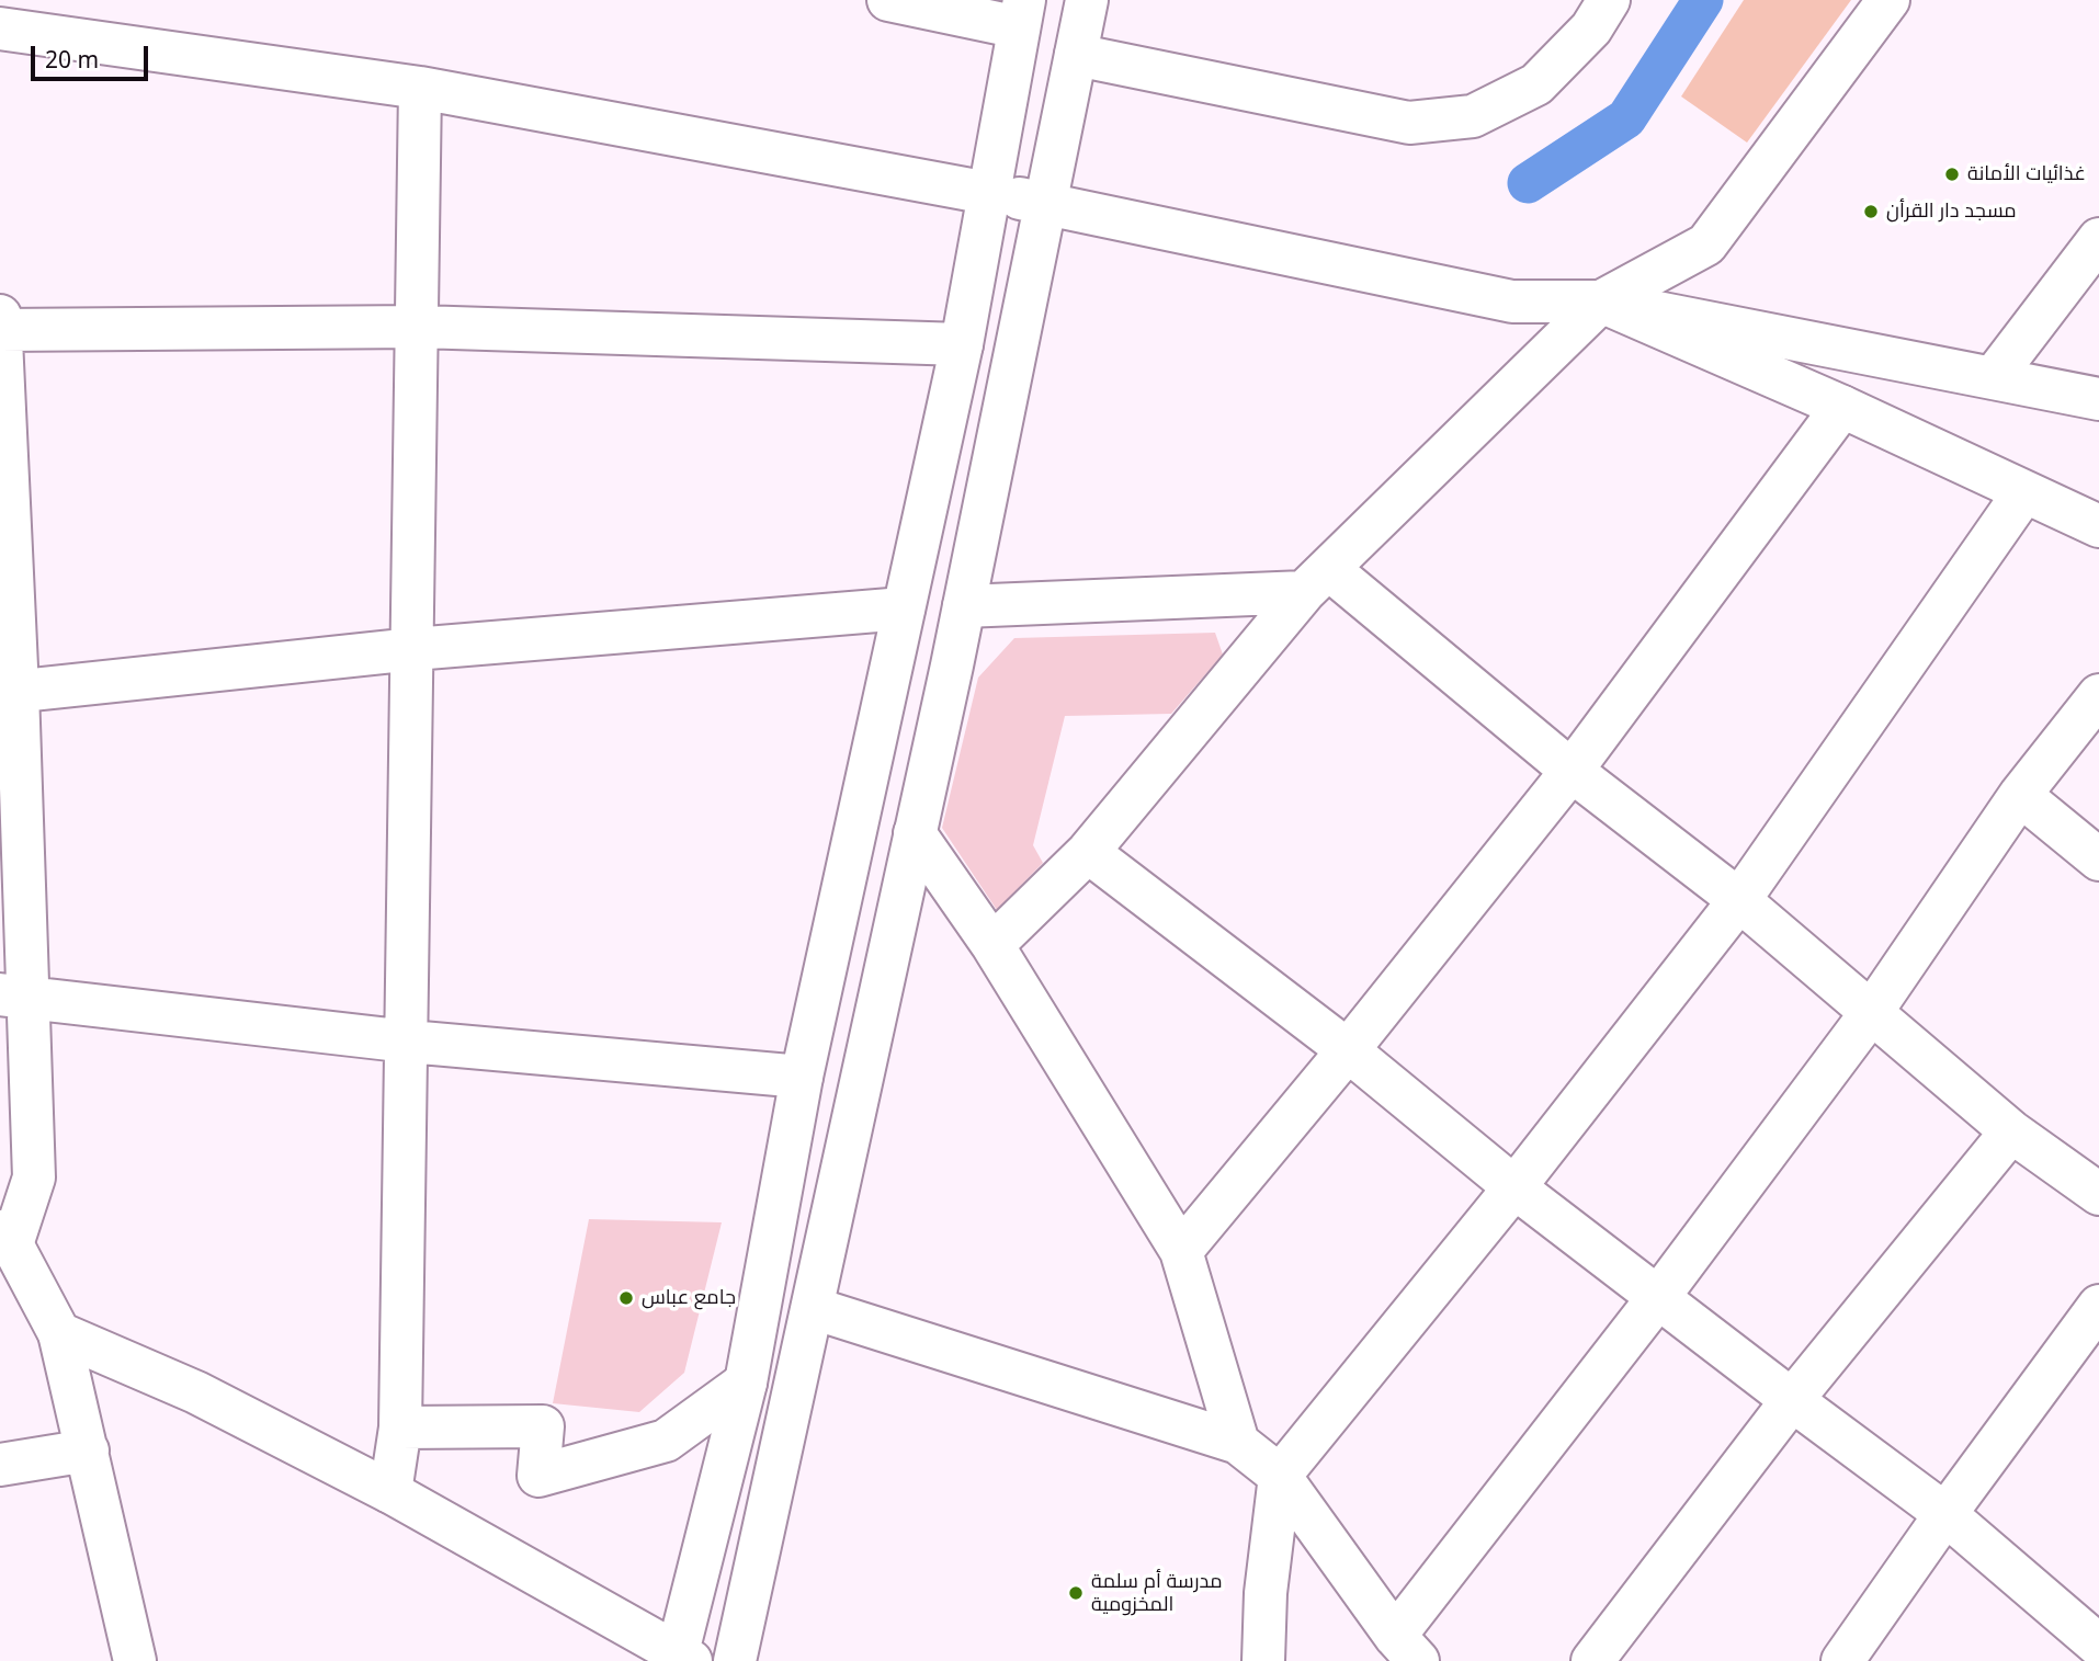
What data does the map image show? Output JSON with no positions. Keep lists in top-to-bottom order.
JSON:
{
  "places": [
    "غذائيات الأمانة",
    "مسجد دار القرأن",
    "جامع عباس",
    "مدرسة أم سلمة المخزومية"
  ],
  "scale_bar": "20 m"
}
